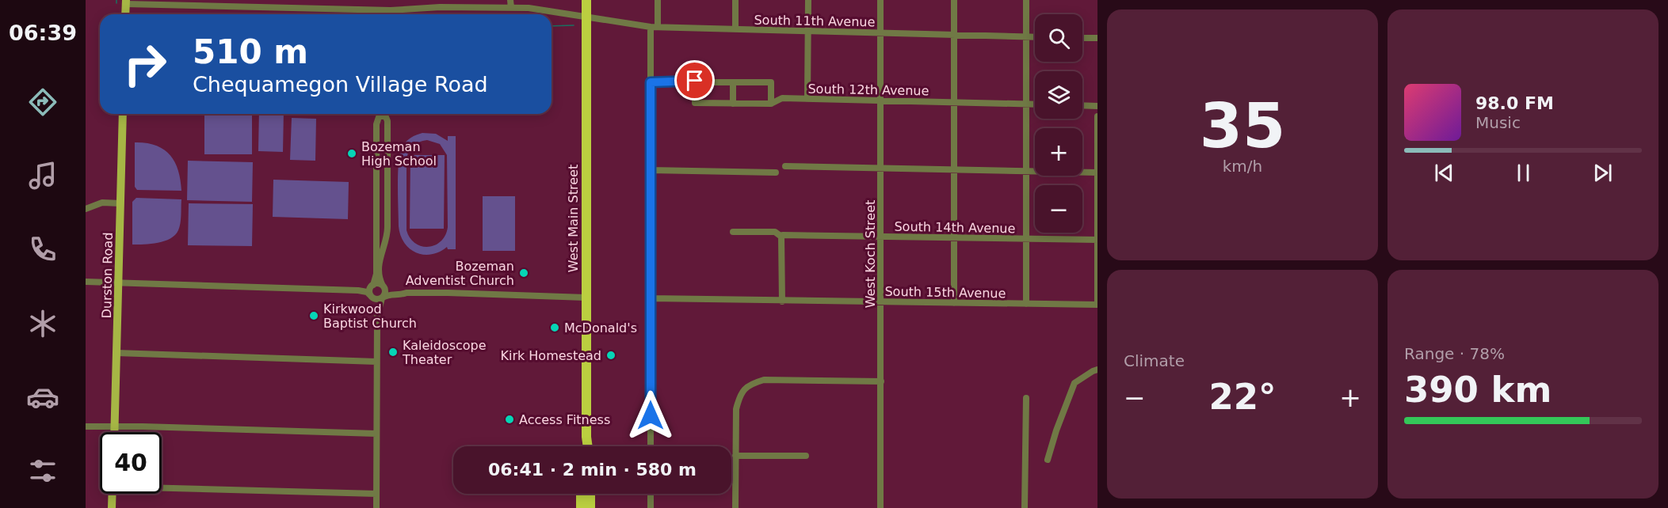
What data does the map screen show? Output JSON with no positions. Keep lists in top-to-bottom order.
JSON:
{
  "streets": {
    "highway": ["West Main Street"],
    "main road": ["Durston Road"],
    "street": [
      "South 11th Avenue",
      "South 12th Avenue",
      "South 14th Avenue",
      "West Koch Street",
      "South 15th Avenue"
    ]
  },
  "crossings": [
    ["South 11th Avenue", "West Main Street"],
    ["South 11th Avenue", "West Koch Street"],
    ["South 12th Avenue", "West Koch Street"],
    ["South 14th Avenue", "West Koch Street"],
    ["West Koch Street", "South 15th Avenue"]
  ],
  "places": [
    "Bozeman High School",
    "Bozeman Adventist Church",
    "Kirkwood Baptist Church",
    "McDonald's",
    "Kaleidoscope Theater",
    "Kirk Homestead",
    "Access Fitness"
  ],
  "page": {
    "tabs": "06:39",
    "tile": [
      ["35", "km/h"],
      "Climate",
      ["Range · 78%", "390 km"]
    ],
    "map_buttons": ["+", "−"],
    "turn": ["510 m", "Chequamegon Village Road"],
    "song": ["98.0 FM", "Music"],
    "heat": ["−", "22°", "+"],
    "limit": "40",
    "trip": "06:41 · 2 min · 580 m"
  }
}
